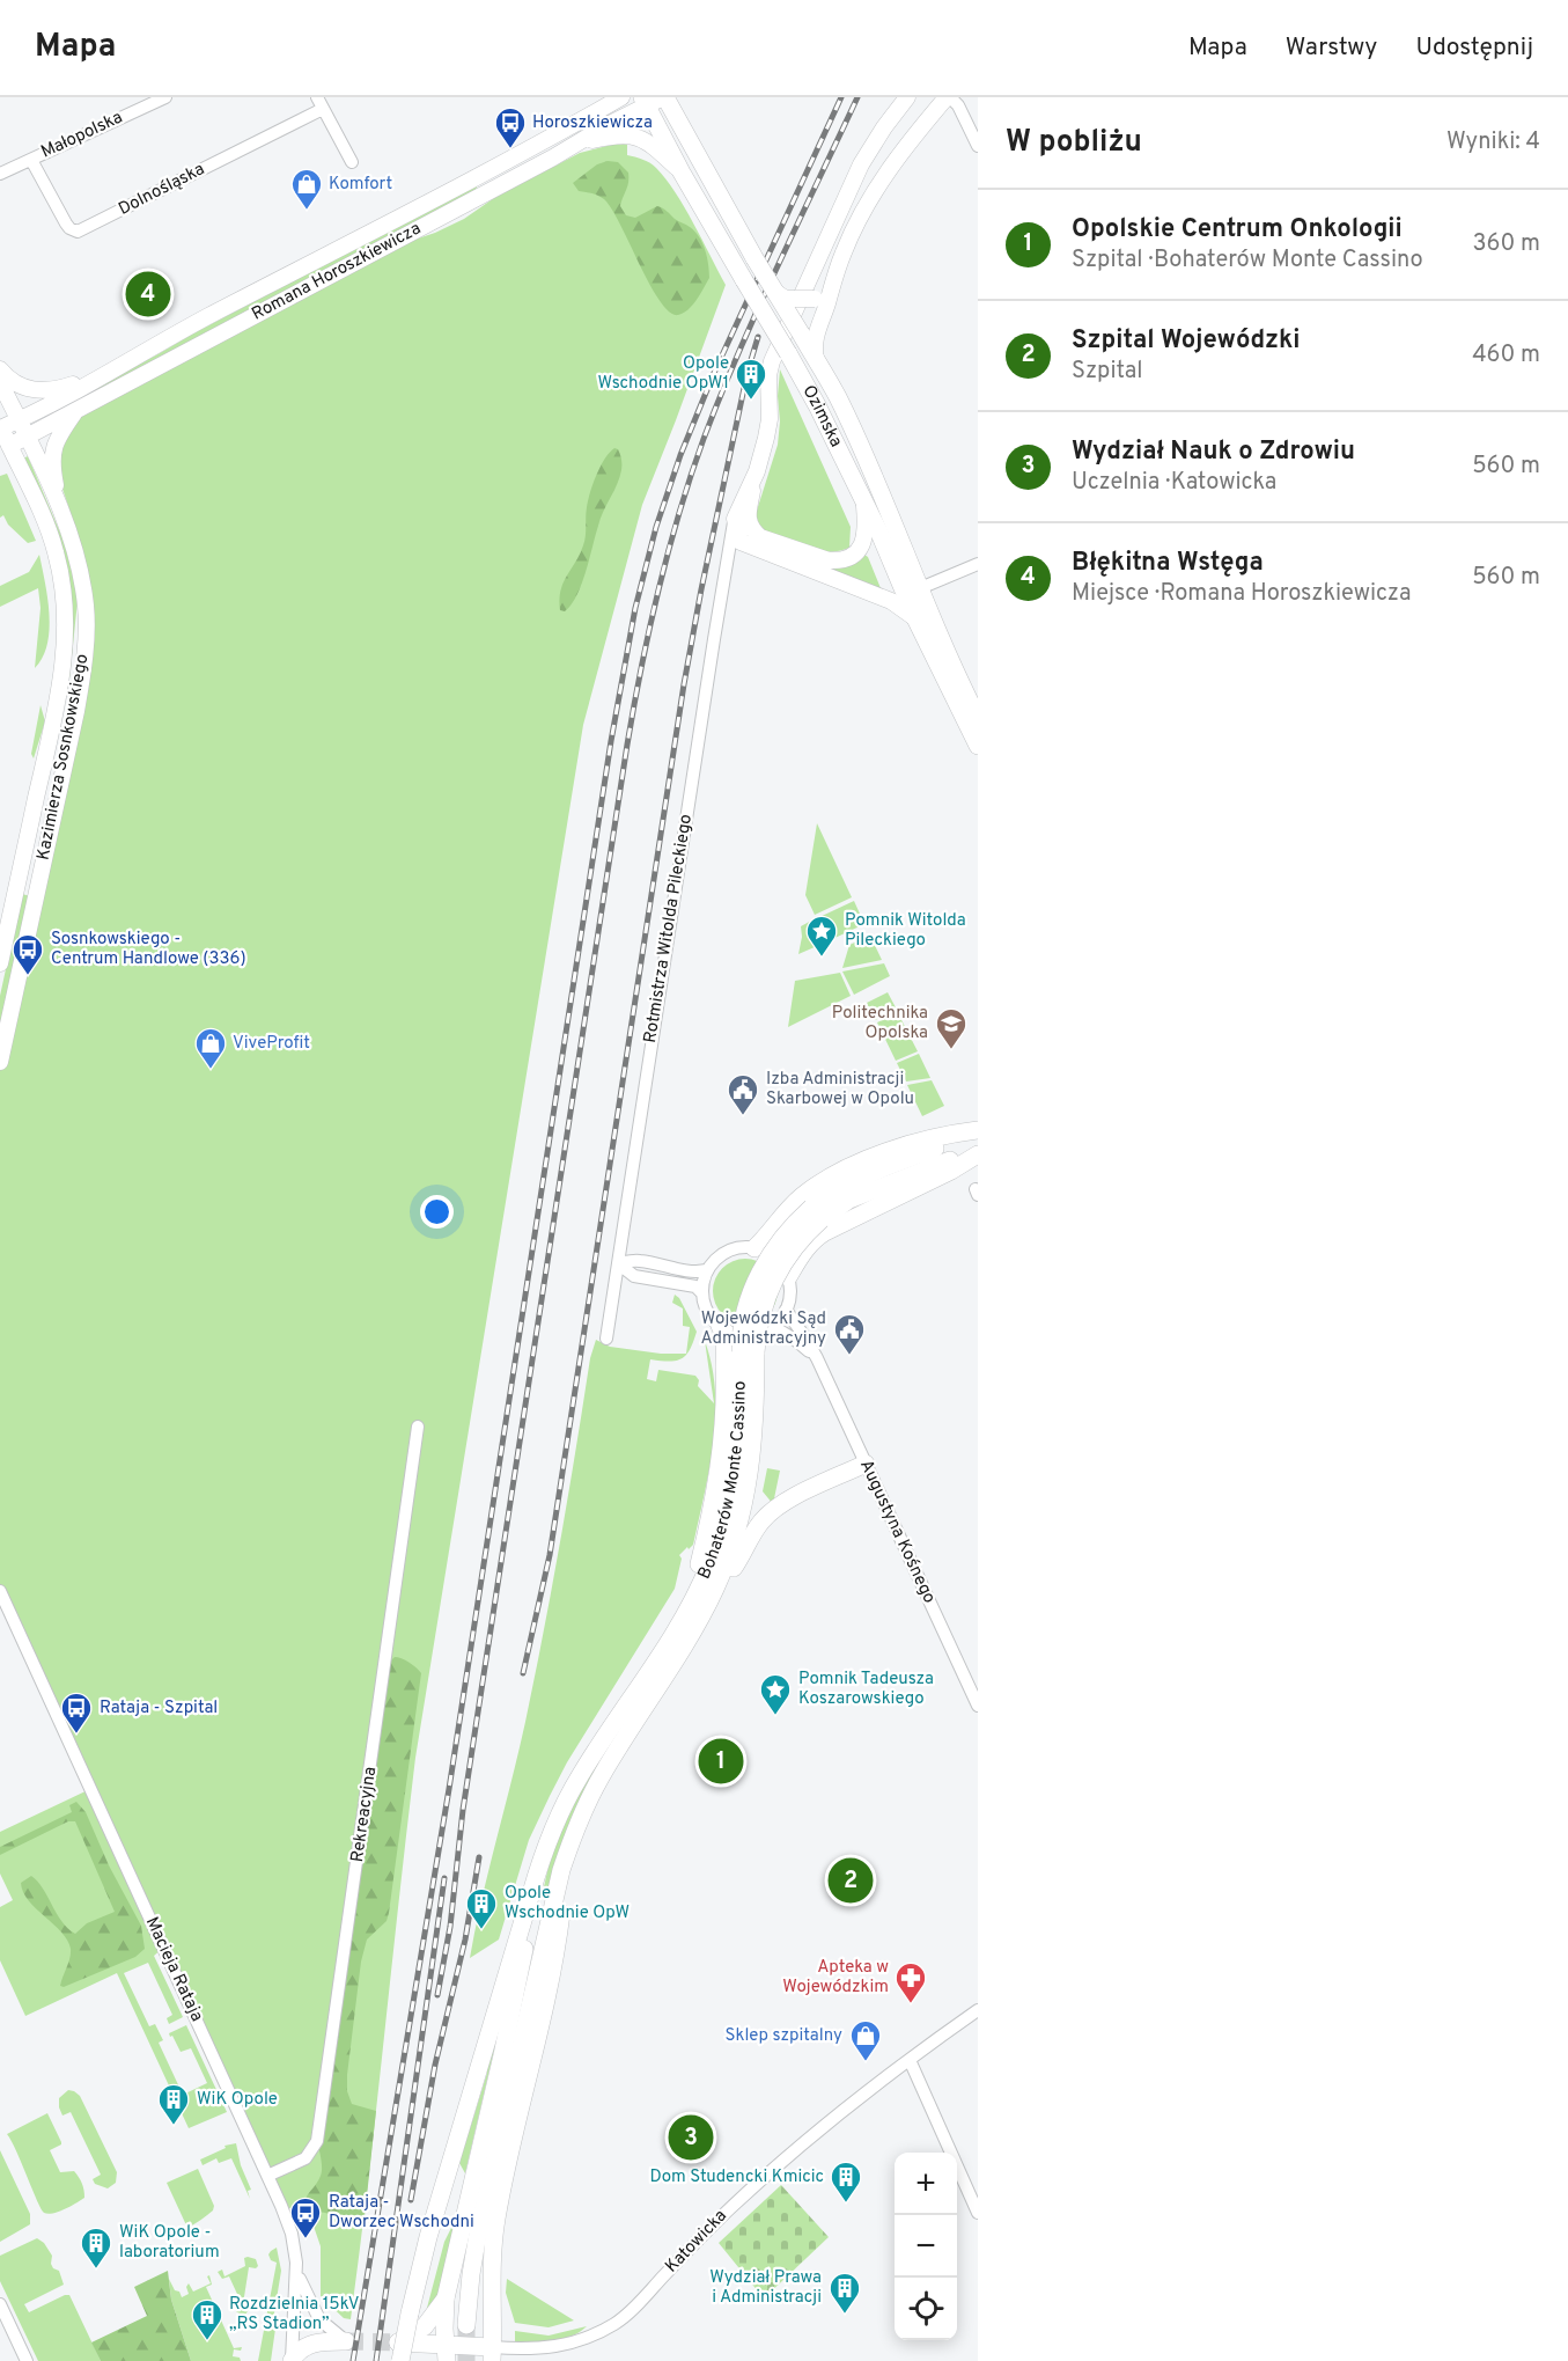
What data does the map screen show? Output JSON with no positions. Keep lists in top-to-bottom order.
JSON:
{
  "streets": {
    "main road": ["Ozimska", "Bohaterów Monte Cassino"],
    "street": [
      "Małopolska",
      "Dolnośląska",
      "Romana Horoszkiewicza",
      "Kazimierza Sosnkowskiego",
      "Rotmistrza Witolda Pileckiego",
      "Augustyna Kośnego",
      "Rekreacyjna",
      "Macieja Rataja",
      "Katowicka"
    ]
  },
  "crossings": [
    ["Małopolska", "Dolnośląska"],
    ["Romana Horoszkiewicza", "Ozimska"],
    ["Romana Horoszkiewicza", "Kazimierza Sosnkowskiego"],
    ["Rekreacyjna", "Macieja Rataja"]
  ],
  "places": {
    "bus stop": [
      "Horoszkiewicza",
      "Sosnkowskiego - Centrum Handlowe (336)",
      "Rataja - Szpital",
      "Rataja - Dworzec Wschodni"
    ],
    "shop": ["Komfort", "ViveProfit", "Sklep szpitalny"],
    "building": [
      "Opole Wschodnie OpW1",
      "Opole Wschodnie OpW",
      "WiK Opole",
      "Dom Studencki Kmicic",
      "WiK Opole - laboratorium",
      "Wydział Prawa i Administracji",
      "Rozdzielnia 15kV „RS Stadion”"
    ],
    "place": ["Pomnik Witolda Pileckiego", "Pomnik Tadeusza Koszarowskiego"],
    "school or university": ["Politechnika Opolska"],
    "public building": ["Izba Administracji Skarbowej w Opolu", "Wojewódzki Sąd Administracyjny"],
    "pharmacy": ["Apteka w Wojewódzkim"]
  },
  "page": {
    "header": "Mapa",
    "nav": ["Mapa", "Warstwy", "Udostępnij"],
    "heading": ["W pobliżu", "Wyniki: 4"],
    "list": [
      {
        "mark": "1",
        "name": "Opolskie Centrum Onkologii",
        "note": "Szpital · Bohaterów Monte Cassino",
        "value": "360 m"
      },
      {
        "mark": "2",
        "name": "Szpital Wojewódzki",
        "note": "Szpital",
        "value": "460 m"
      },
      {
        "mark": "3",
        "name": "Wydział Nauk o Zdrowiu",
        "note": "Uczelnia · Katowicka",
        "value": "560 m"
      },
      {
        "mark": "4",
        "name": "Błękitna Wstęga",
        "note": "Miejsce · Romana Horoszkiewicza",
        "value": "560 m"
      }
    ],
    "pins": [
      "4",
      "1",
      "2",
      "3"
    ],
    "map_buttons": ["+", "−"]
  }
}
